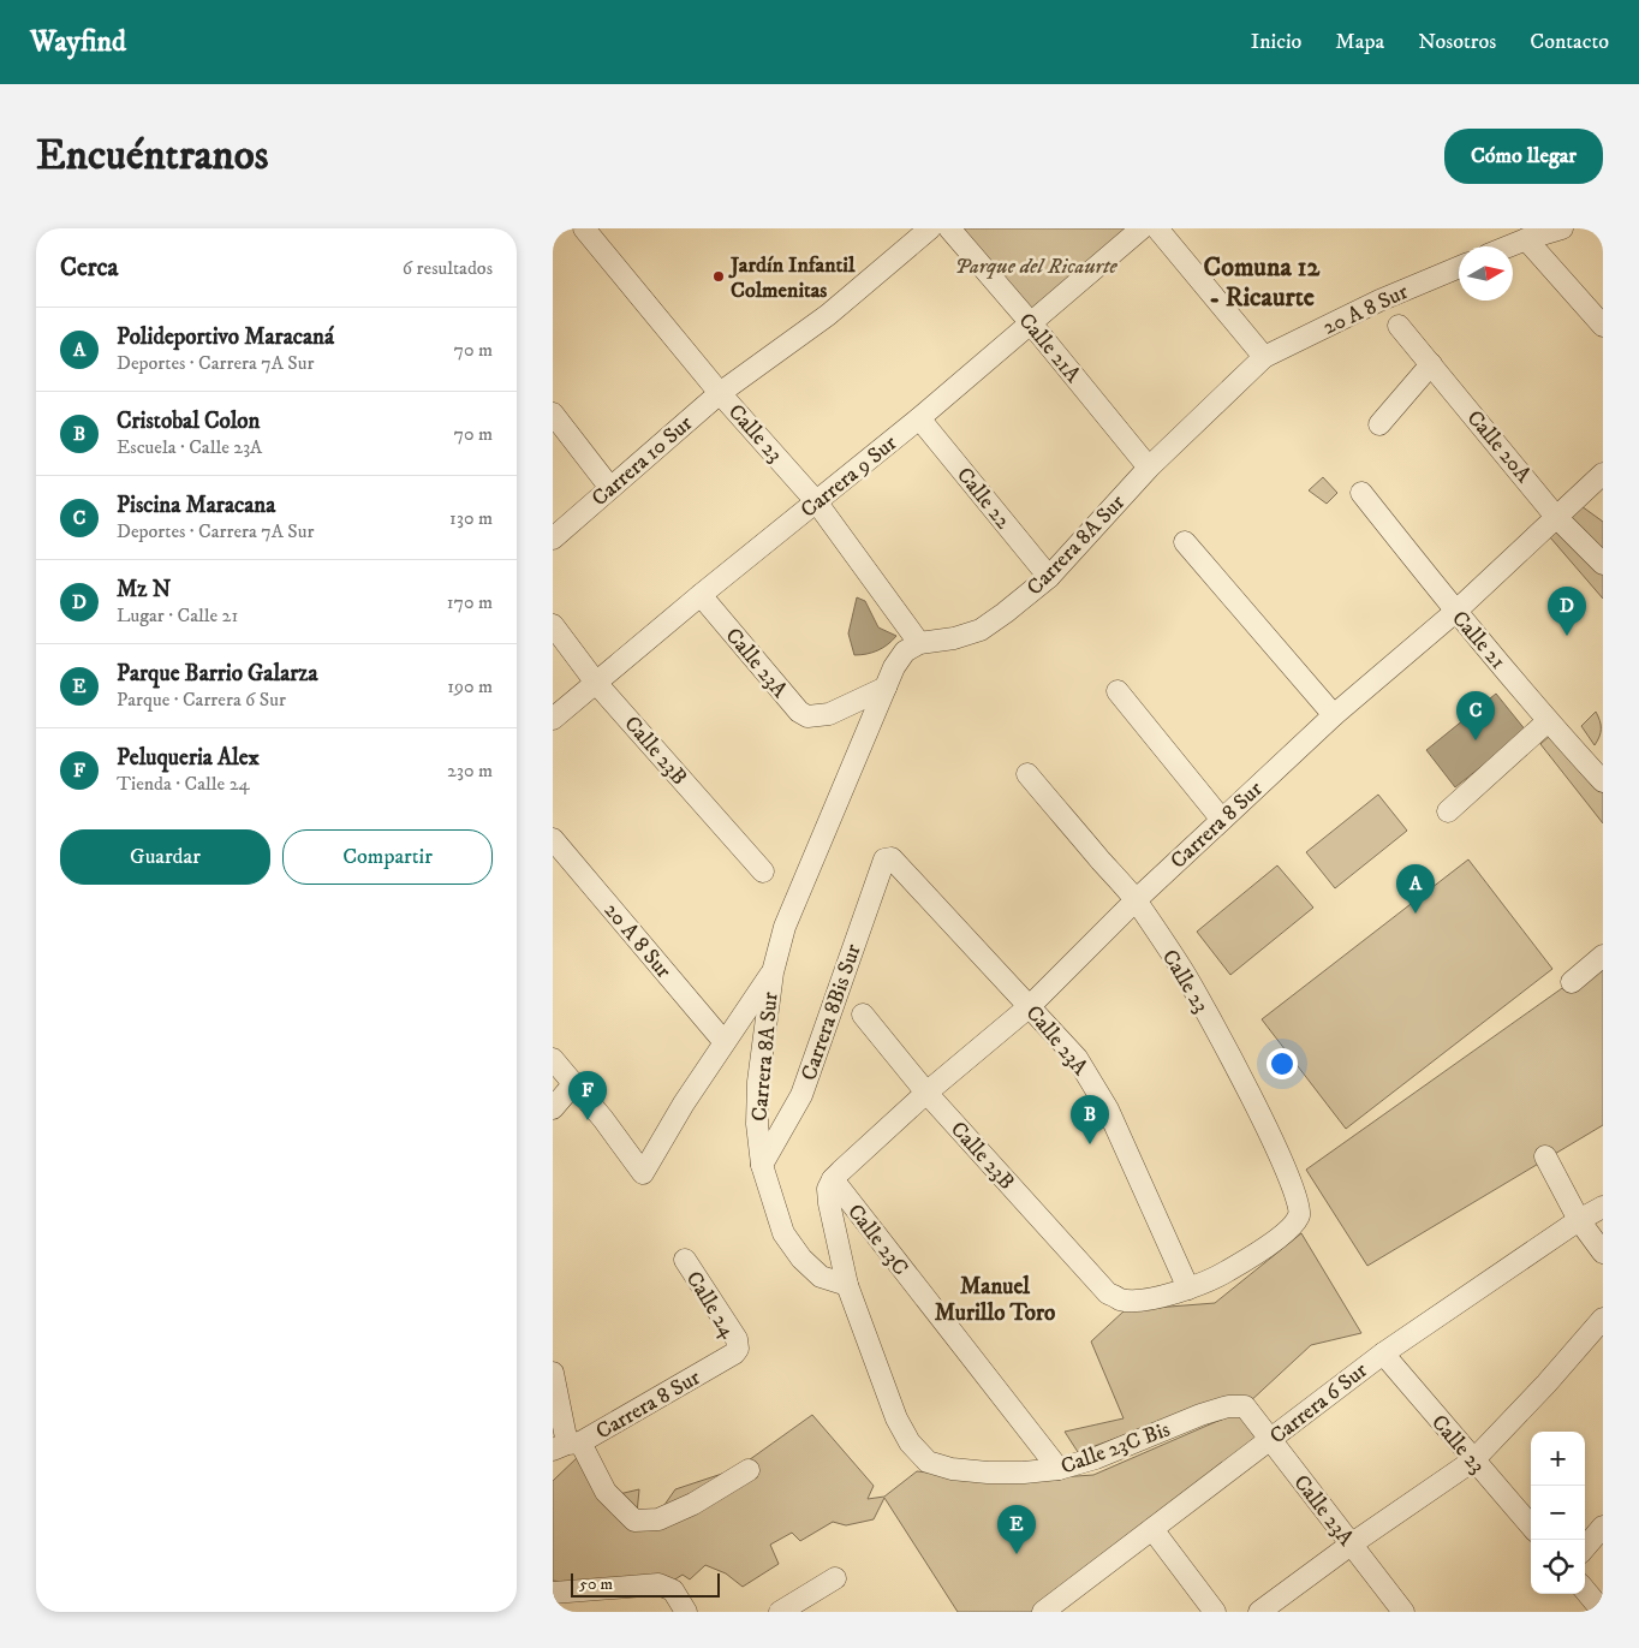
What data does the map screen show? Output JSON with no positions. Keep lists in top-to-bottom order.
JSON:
{
  "streets": {
    "street": [
      "20 A 8 Sur",
      "Calle 21A",
      "Calle 23",
      "Calle 20A",
      "Carrera 10 Sur",
      "Carrera 9 Sur",
      "Calle 22",
      "Carrera 8A Sur",
      "Calle 21",
      "Calle 23A",
      "Calle 23B",
      "Carrera 8 Sur",
      "Carrera 8Bis Sur",
      "Calle 23C",
      "Calle 24",
      "Carrera 6 Sur",
      "Calle 23C Bis"
    ]
  },
  "crossings": [
    ["20 A 8 Sur", "Carrera 8A Sur"],
    ["Calle 21A", "Carrera 9 Sur"],
    ["Calle 21A", "Carrera 8A Sur"],
    ["Calle 23", "Carrera 10 Sur"],
    ["Calle 23", "Carrera 9 Sur"],
    ["Calle 23", "Carrera 8A Sur"],
    ["Calle 23", "Calle 23A"],
    ["Calle 23", "Calle 23B"],
    ["Calle 23", "Carrera 8 Sur"],
    ["Calle 23", "Carrera 6 Sur"],
    ["Calle 20A", "Carrera 8 Sur"],
    ["Carrera 9 Sur", "Calle 22"],
    ["Carrera 9 Sur", "Calle 23A"],
    ["Carrera 9 Sur", "Calle 23B"],
    ["Calle 22", "Carrera 8A Sur"],
    ["Carrera 8A Sur", "Calle 23A"],
    ["Carrera 8A Sur", "Carrera 8Bis Sur"],
    ["Carrera 8A Sur", "Calle 23C"],
    ["Carrera 8A Sur", "Calle 23C Bis"],
    ["Calle 21", "Carrera 8 Sur"],
    ["Calle 23A", "Calle 23B"],
    ["Calle 23A", "Carrera 8 Sur"],
    ["Calle 23A", "Carrera 8Bis Sur"],
    ["Calle 23A", "Carrera 6 Sur"],
    ["Calle 23A", "Calle 23C Bis"],
    ["Calle 23B", "Carrera 8 Sur"],
    ["Carrera 8 Sur", "Calle 23C"],
    ["Carrera 8 Sur", "Calle 24"],
    ["Calle 23C", "Calle 23C Bis"]
  ],
  "districts": ["Comuna 12 - Ricaurte", "Manuel Murillo Toro"],
  "parks": ["Parque del Ricaurte"],
  "places": ["Jardín Infantil Colmenitas"],
  "scale_bar": "50 m",
  "north": "right",
  "page": {
    "header": "Wayfind",
    "nav": [
      "Inicio",
      "Mapa",
      "Nosotros",
      "Contacto"
    ],
    "buttons": [
      "Cómo llegar",
      ["Guardar", "Compartir"]
    ],
    "title": "Encuéntranos",
    "heading": ["Cerca", "6 resultados"],
    "list": [
      {
        "mark": "A",
        "name": "Polideportivo Maracaná",
        "note": "Deportes · Carrera 7A Sur",
        "value": "70 m"
      },
      {
        "mark": "B",
        "name": "Cristobal Colon",
        "note": "Escuela · Calle 23A",
        "value": "70 m"
      },
      {
        "mark": "C",
        "name": "Piscina Maracana",
        "note": "Deportes · Carrera 7A Sur",
        "value": "130 m"
      },
      {
        "mark": "D",
        "name": "Mz N",
        "note": "Lugar · Calle 21",
        "value": "170 m"
      },
      {
        "mark": "E",
        "name": "Parque Barrio Galarza",
        "note": "Parque · Carrera 6 Sur",
        "value": "190 m"
      },
      {
        "mark": "F",
        "name": "Peluqueria Alex",
        "note": "Tienda · Calle 24",
        "value": "230 m"
      }
    ],
    "pins": [
      "D",
      "C",
      "A",
      "F",
      "B",
      "E"
    ],
    "map_buttons": ["+", "−"],
    "scale": "50 m"
  }
}
